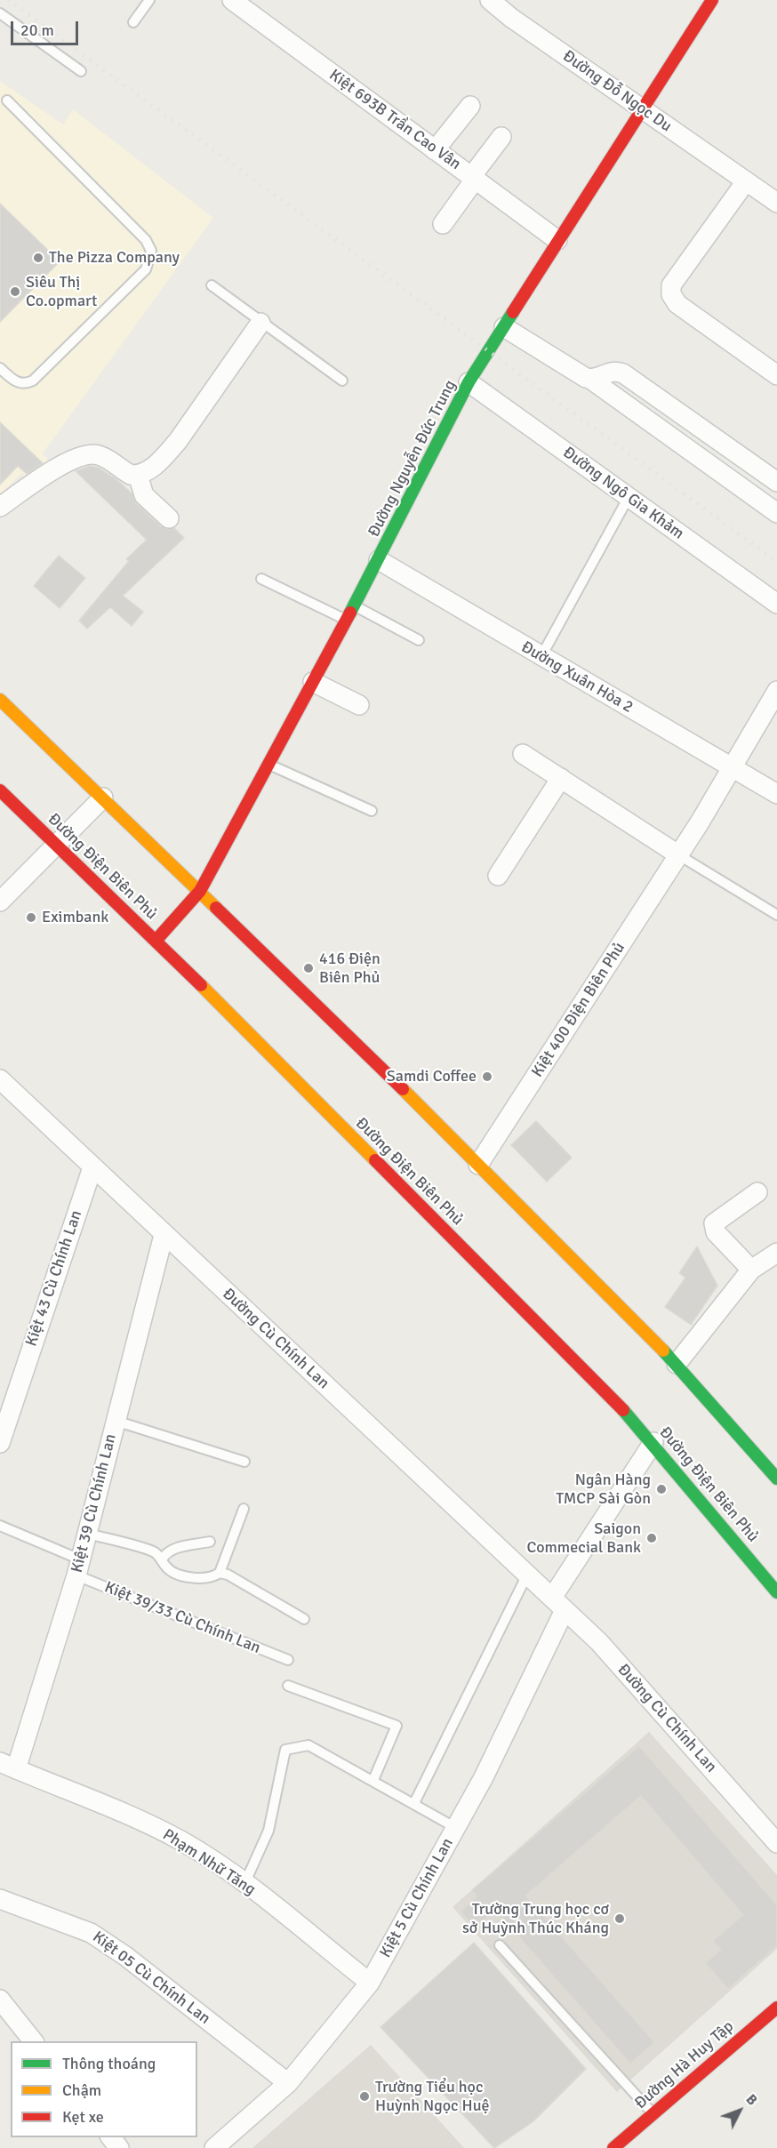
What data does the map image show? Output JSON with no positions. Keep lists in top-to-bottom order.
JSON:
{
  "streets": {
    "main road": ["Đường Nguyễn Đức Trung", "Đường Điện Biên Phủ", "Đường Hà Huy Tập"],
    "street": [
      "Đường Đỗ Ngọc Du",
      "Kiệt 693B Trần Cao Vân",
      "Đường Ngô Gia Khảm",
      "Đường Xuân Hòa 2",
      "Kiệt 400 Điện Biên Phủ",
      "Kiệt 43 Cù Chính Lan",
      "Đường Cù Chính Lan",
      "Kiệt 39 Cù Chính Lan",
      "Phạm Nhữ Tăng",
      "Kiệt 5 Cù Chính Lan",
      "Kiệt 05 Cù Chính Lan"
    ],
    "lane": ["Kiệt 39/33 Cù Chính Lan"]
  },
  "crossings": [
    ["Đường Đỗ Ngọc Du", "Đường Nguyễn Đức Trung"],
    ["Kiệt 693B Trần Cao Vân", "Đường Nguyễn Đức Trung"],
    ["Đường Nguyễn Đức Trung", "Đường Ngô Gia Khảm"],
    ["Đường Nguyễn Đức Trung", "Đường Xuân Hòa 2"],
    ["Đường Nguyễn Đức Trung", "Đường Điện Biên Phủ"],
    ["Đường Xuân Hòa 2", "Kiệt 400 Điện Biên Phủ"],
    ["Kiệt 43 Cù Chính Lan", "Đường Cù Chính Lan"],
    ["Đường Cù Chính Lan", "Kiệt 39 Cù Chính Lan"],
    ["Đường Cù Chính Lan", "Kiệt 5 Cù Chính Lan"],
    ["Kiệt 39 Cù Chính Lan", "Kiệt 39/33 Cù Chính Lan"],
    ["Kiệt 39 Cù Chính Lan", "Phạm Nhữ Tăng"],
    ["Phạm Nhữ Tăng", "Kiệt 5 Cù Chính Lan"],
    ["Kiệt 5 Cù Chính Lan", "Kiệt 05 Cù Chính Lan"]
  ],
  "places": [
    "The Pizza Company",
    "Siêu Thị Co.opmart",
    "Eximbank",
    "416 Điện Biên Phủ",
    "Samdi Coffee",
    "Ngân Hàng TMCP Sài Gòn",
    "Saigon Commecial Bank",
    "Trường Trung học cơ sở Huỳnh Thúc Kháng",
    "Trường Tiểu học Huỳnh Ngọc Huệ"
  ],
  "legend": ["Thông thoáng", "Chậm", "Kẹt xe"],
  "scale_bar": "20 m",
  "north": "top right"
}
